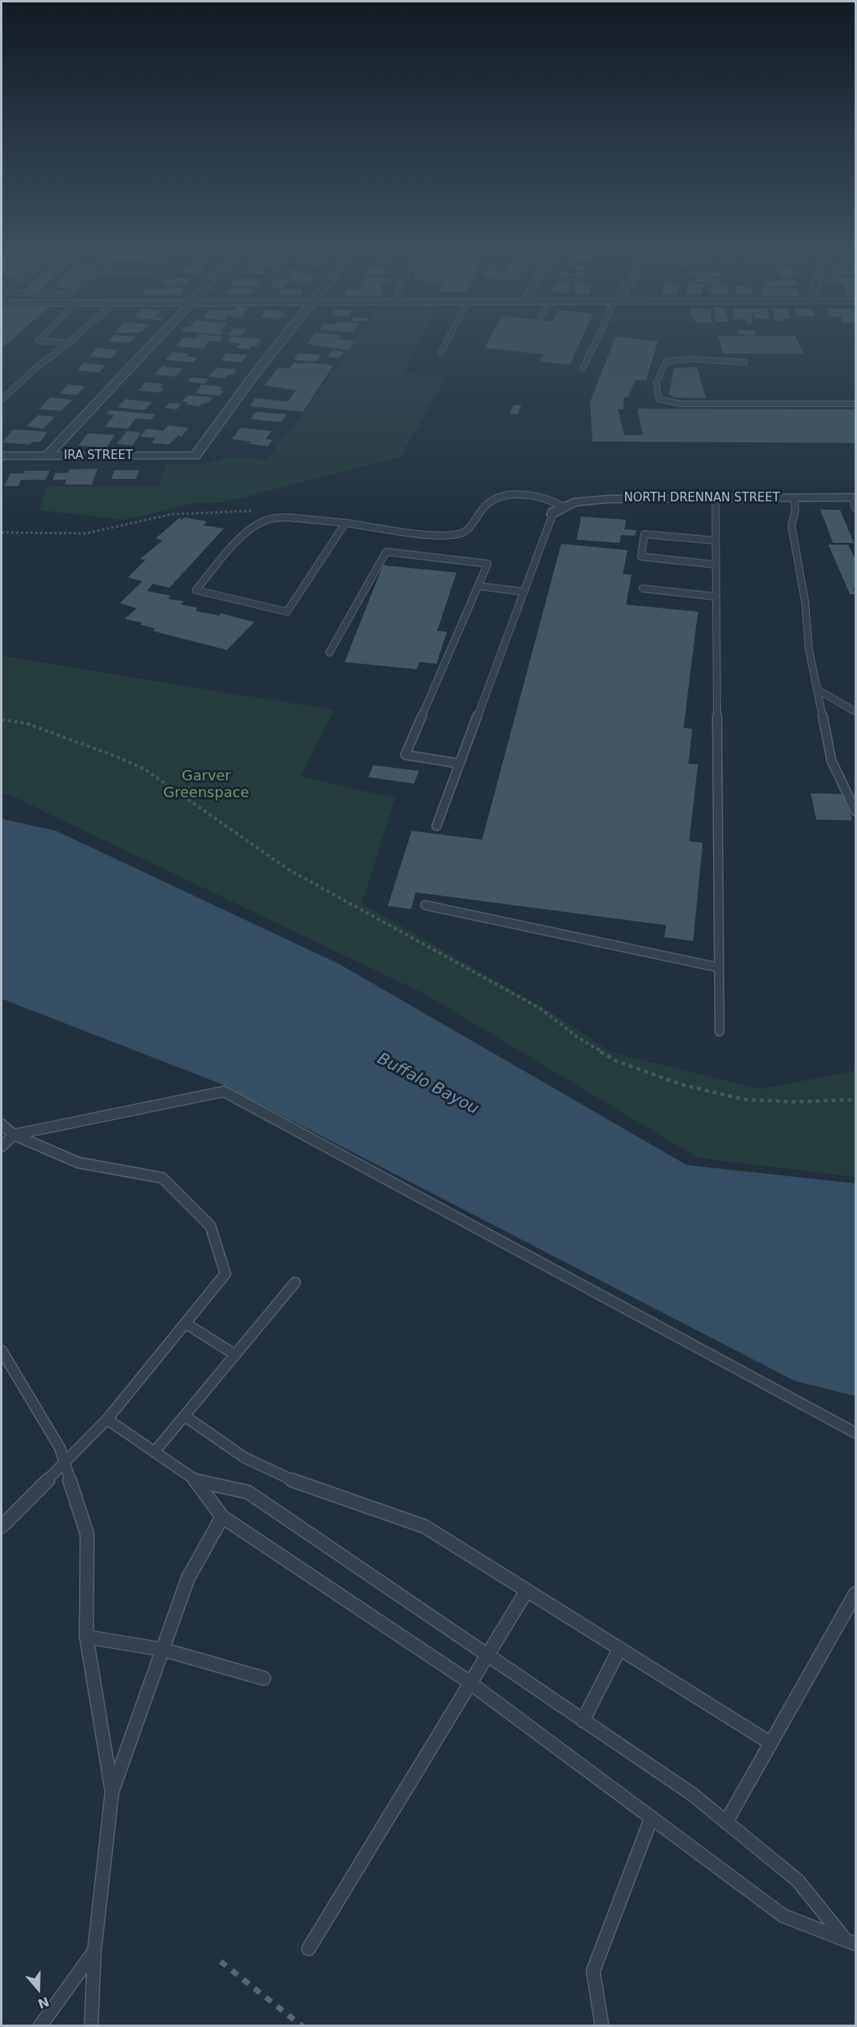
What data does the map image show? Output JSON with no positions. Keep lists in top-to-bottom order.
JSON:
{
  "streets": {
    "street": ["IRA STREET", "NORTH DRENNAN STREET"]
  },
  "water": ["Buffalo Bayou"],
  "parks": ["Garver Greenspace"],
  "north": "bottom"
}
